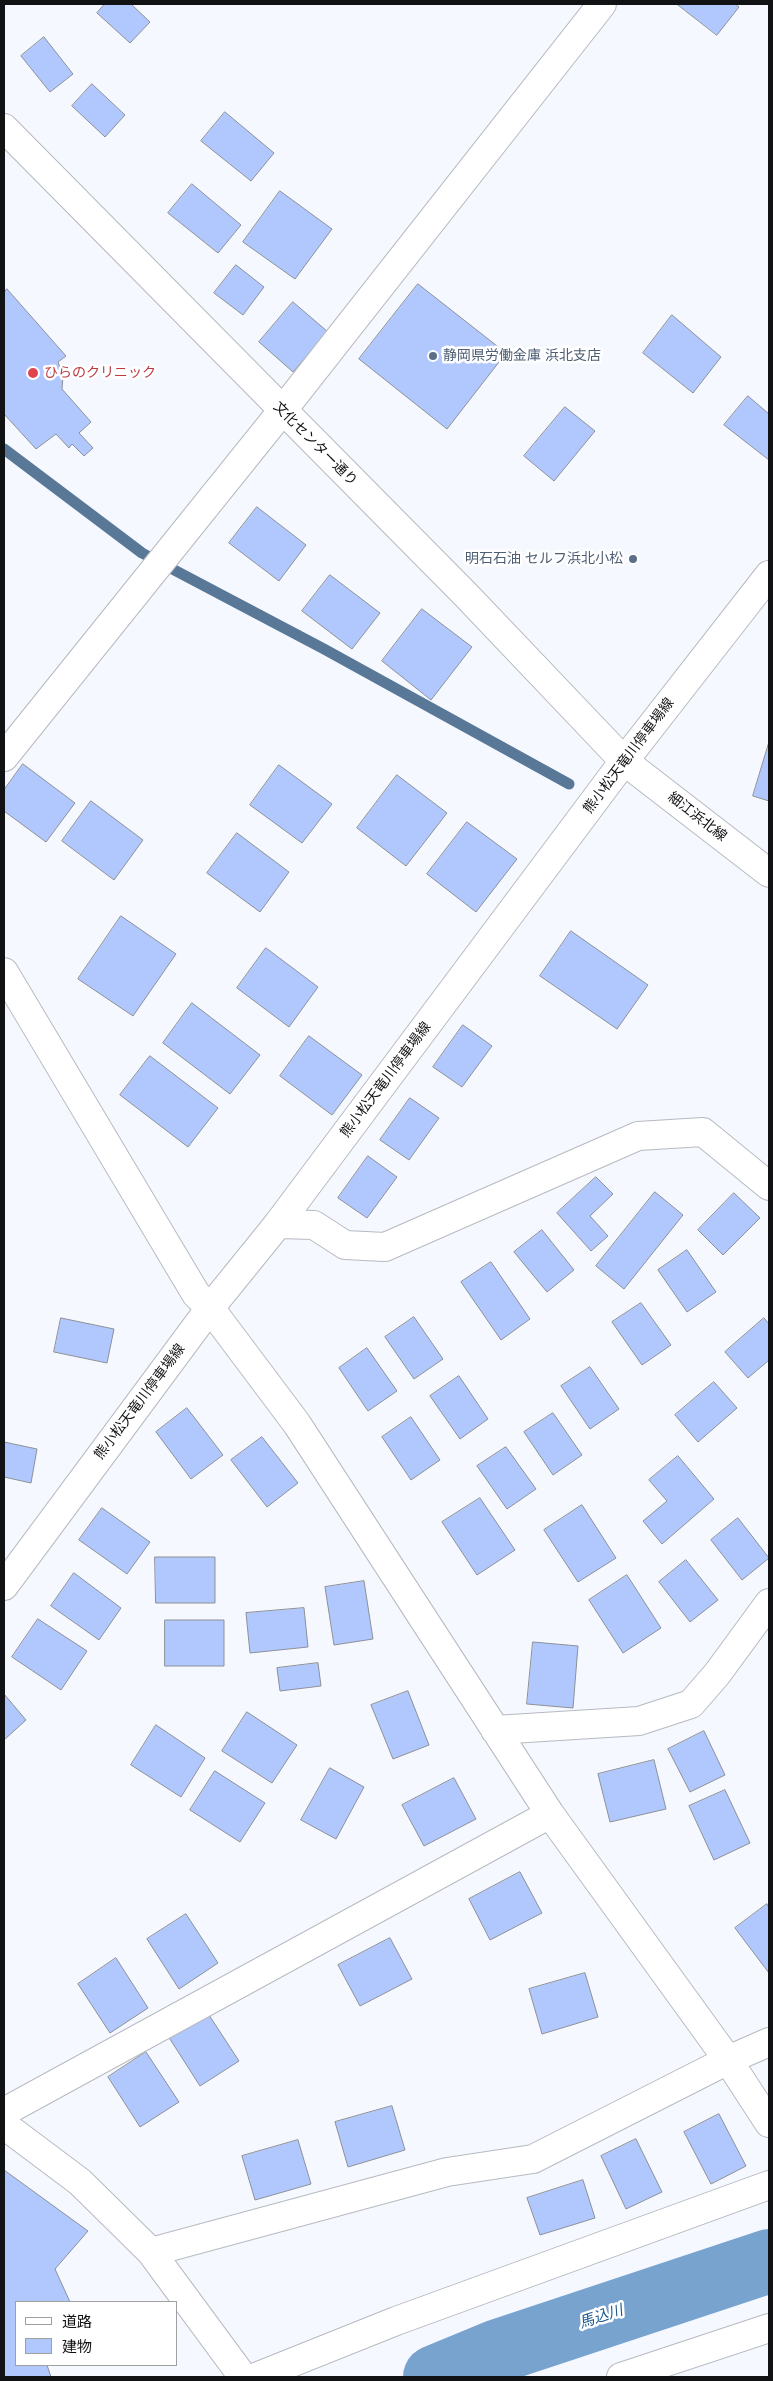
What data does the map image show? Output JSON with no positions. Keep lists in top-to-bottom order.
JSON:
{
  "streets": {
    "street": ["文化センター通り", "熊小松天竜川停車場線", "細江浜北線"]
  },
  "crossings": [
    ["文化センター通り", "熊小松天竜川停車場線"],
    ["文化センター通り", "細江浜北線"],
    ["熊小松天竜川停車場線", "細江浜北線"]
  ],
  "water": ["馬込川"],
  "places": ["静岡県労働金庫 浜北支店", "ひらのクリニック", "明石石油 セルフ浜北小松"],
  "legend": ["道路", "建物"]
}
